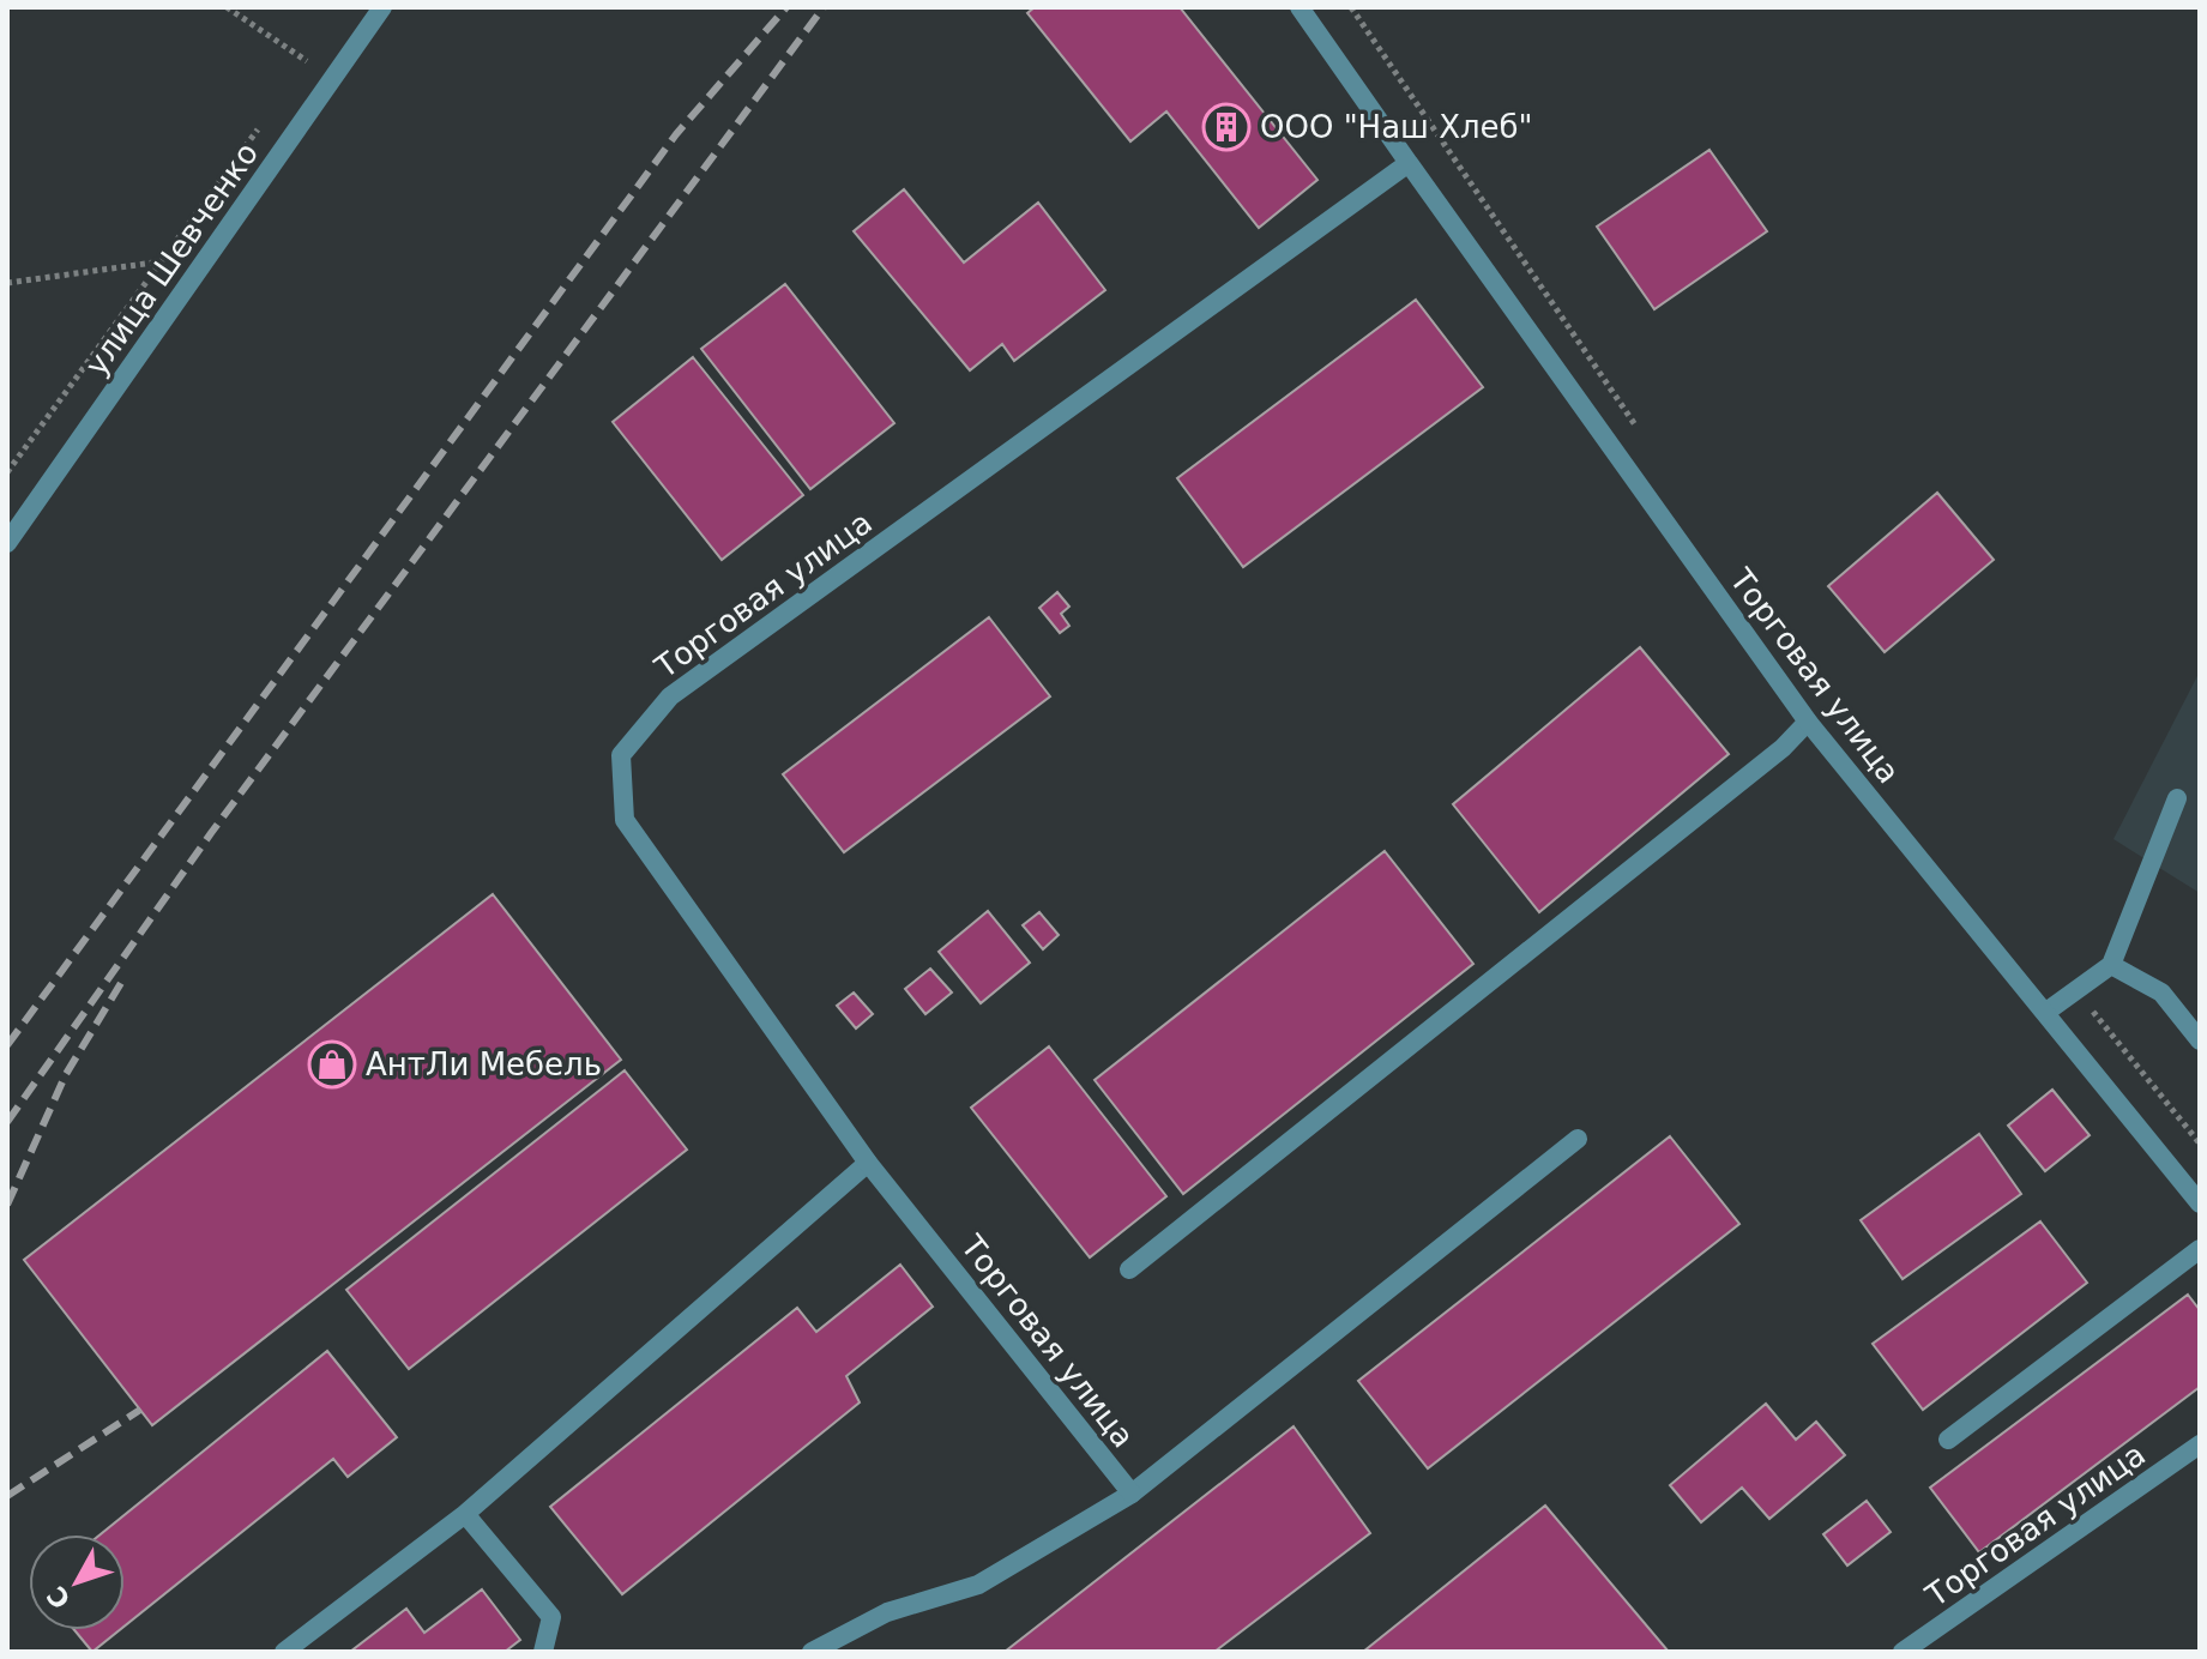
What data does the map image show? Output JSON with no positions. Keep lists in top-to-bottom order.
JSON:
{
  "streets": {
    "street": ["улица Шевченко", "Торговая улица"]
  },
  "places": {
    "building": ["ООО \"Наш Хлеб\""],
    "shop": ["АнтЛи Мебель"]
  },
  "north": "bottom left"
}
